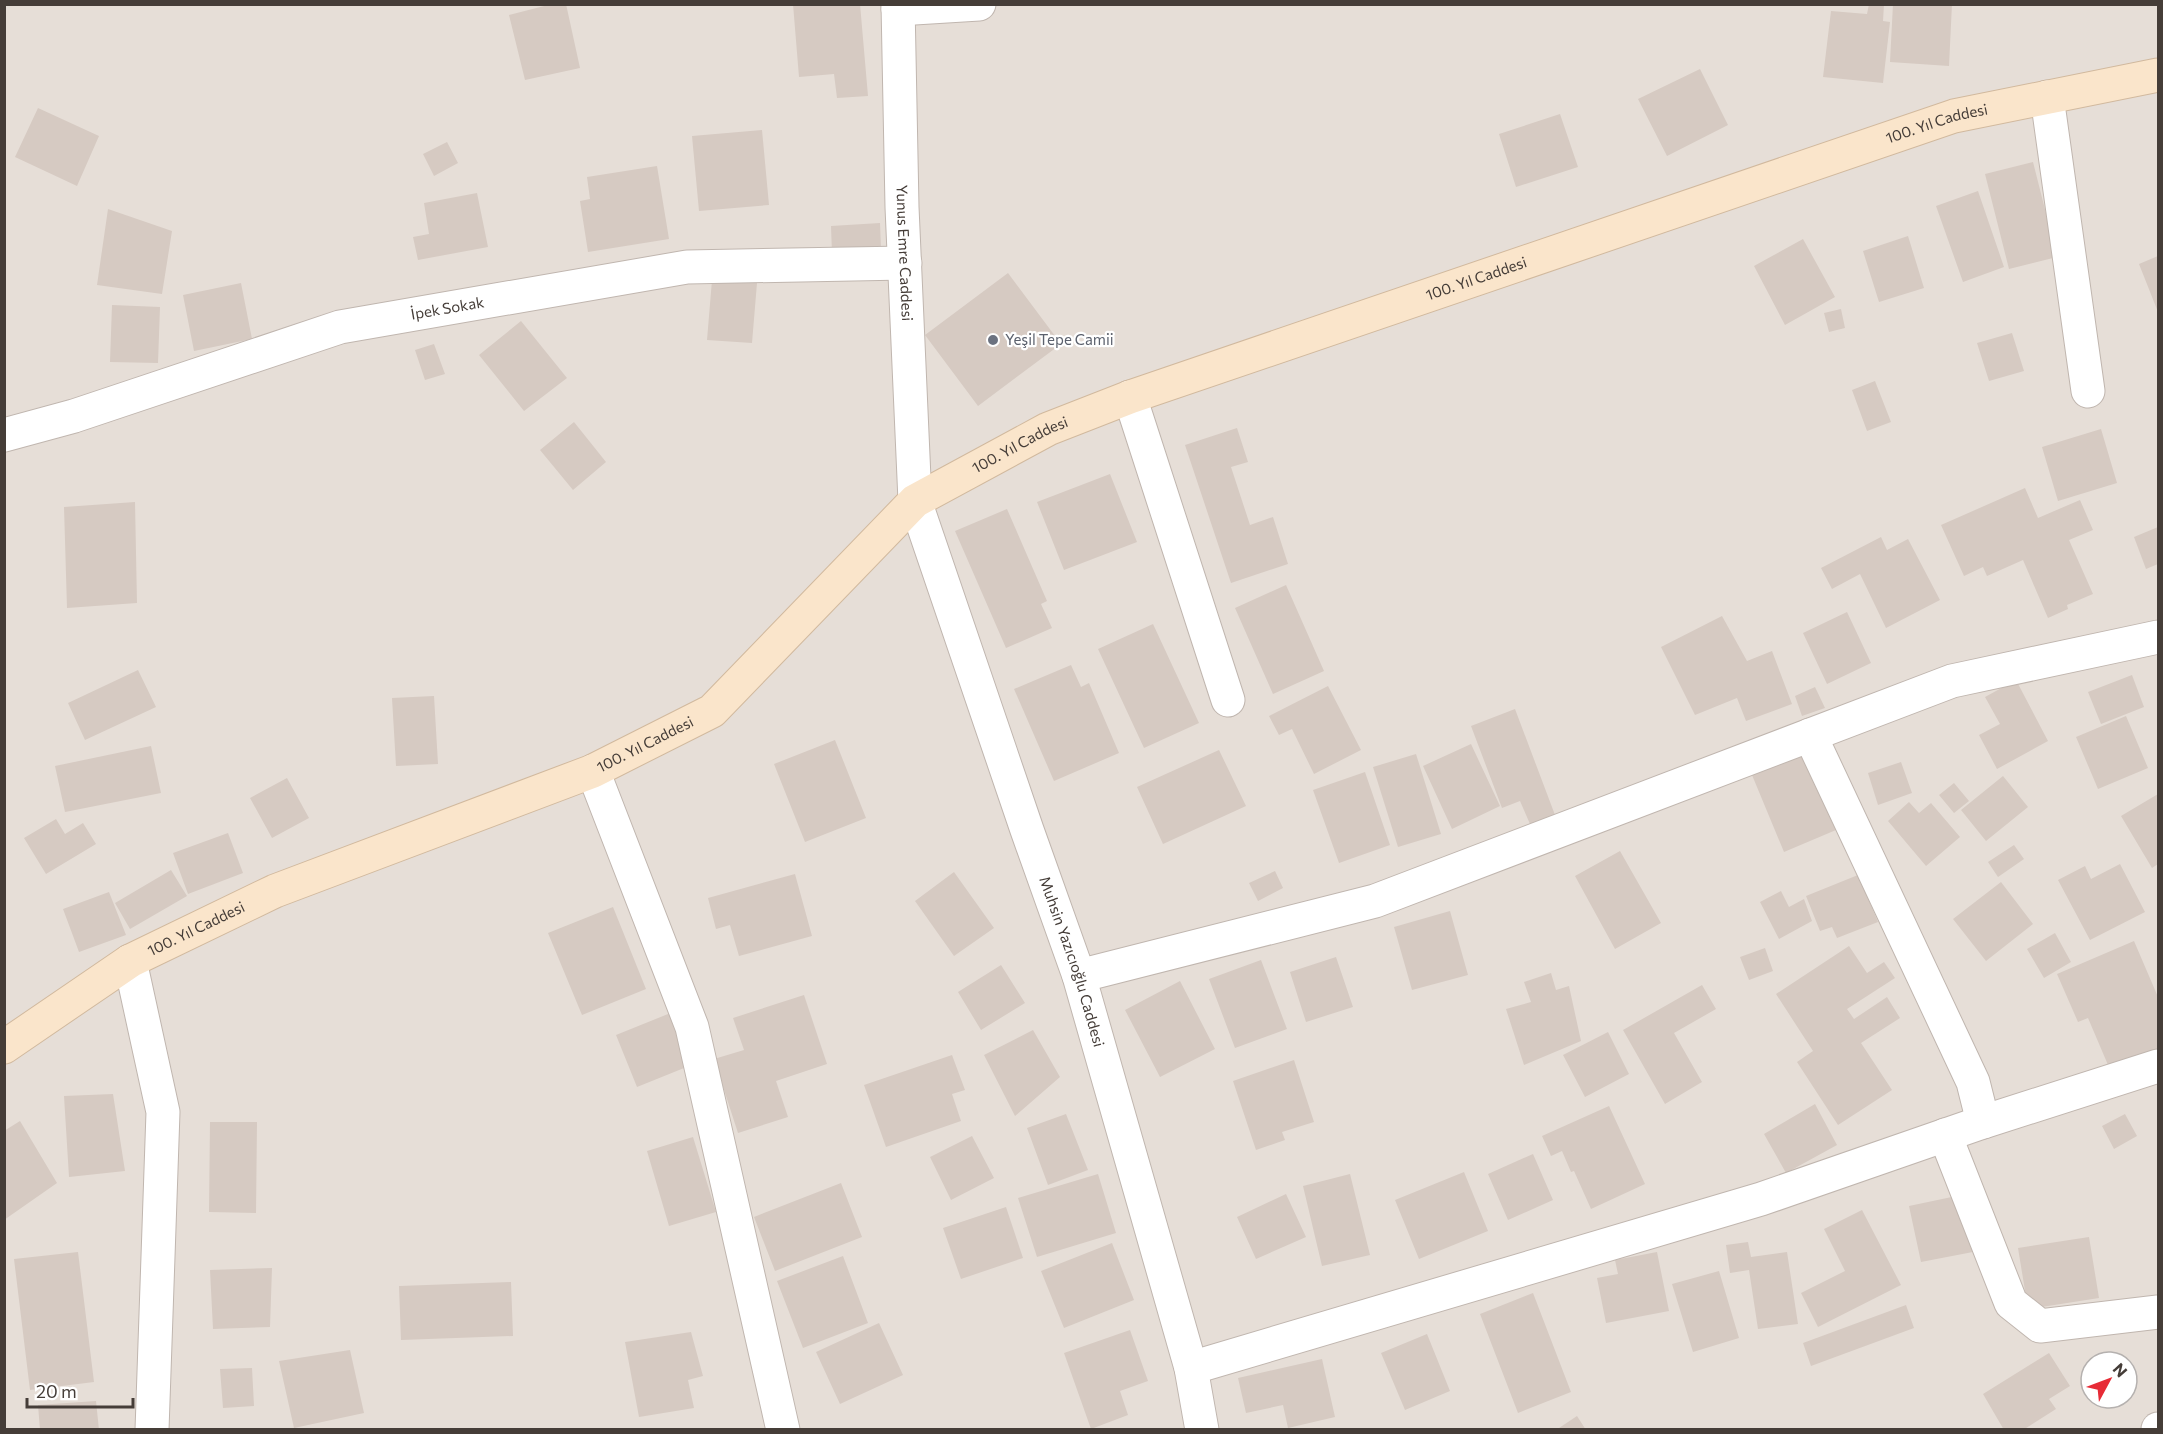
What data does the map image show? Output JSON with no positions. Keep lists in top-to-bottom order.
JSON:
{
  "streets": {
    "street": [
      "100. Yıl Caddesi",
      "Yunus Emre Caddesi",
      "İpek Sokak",
      "Muhsin Yazıcıoğlu Caddesi"
    ]
  },
  "crossings": [
    ["100. Yıl Caddesi", "Yunus Emre Caddesi"],
    ["100. Yıl Caddesi", "Muhsin Yazıcıoğlu Caddesi"],
    ["Yunus Emre Caddesi", "İpek Sokak"],
    ["Yunus Emre Caddesi", "Muhsin Yazıcıoğlu Caddesi"]
  ],
  "places": ["Yeşil Tepe Camii"],
  "scale_bar": "20 m",
  "north": "top right"
}
